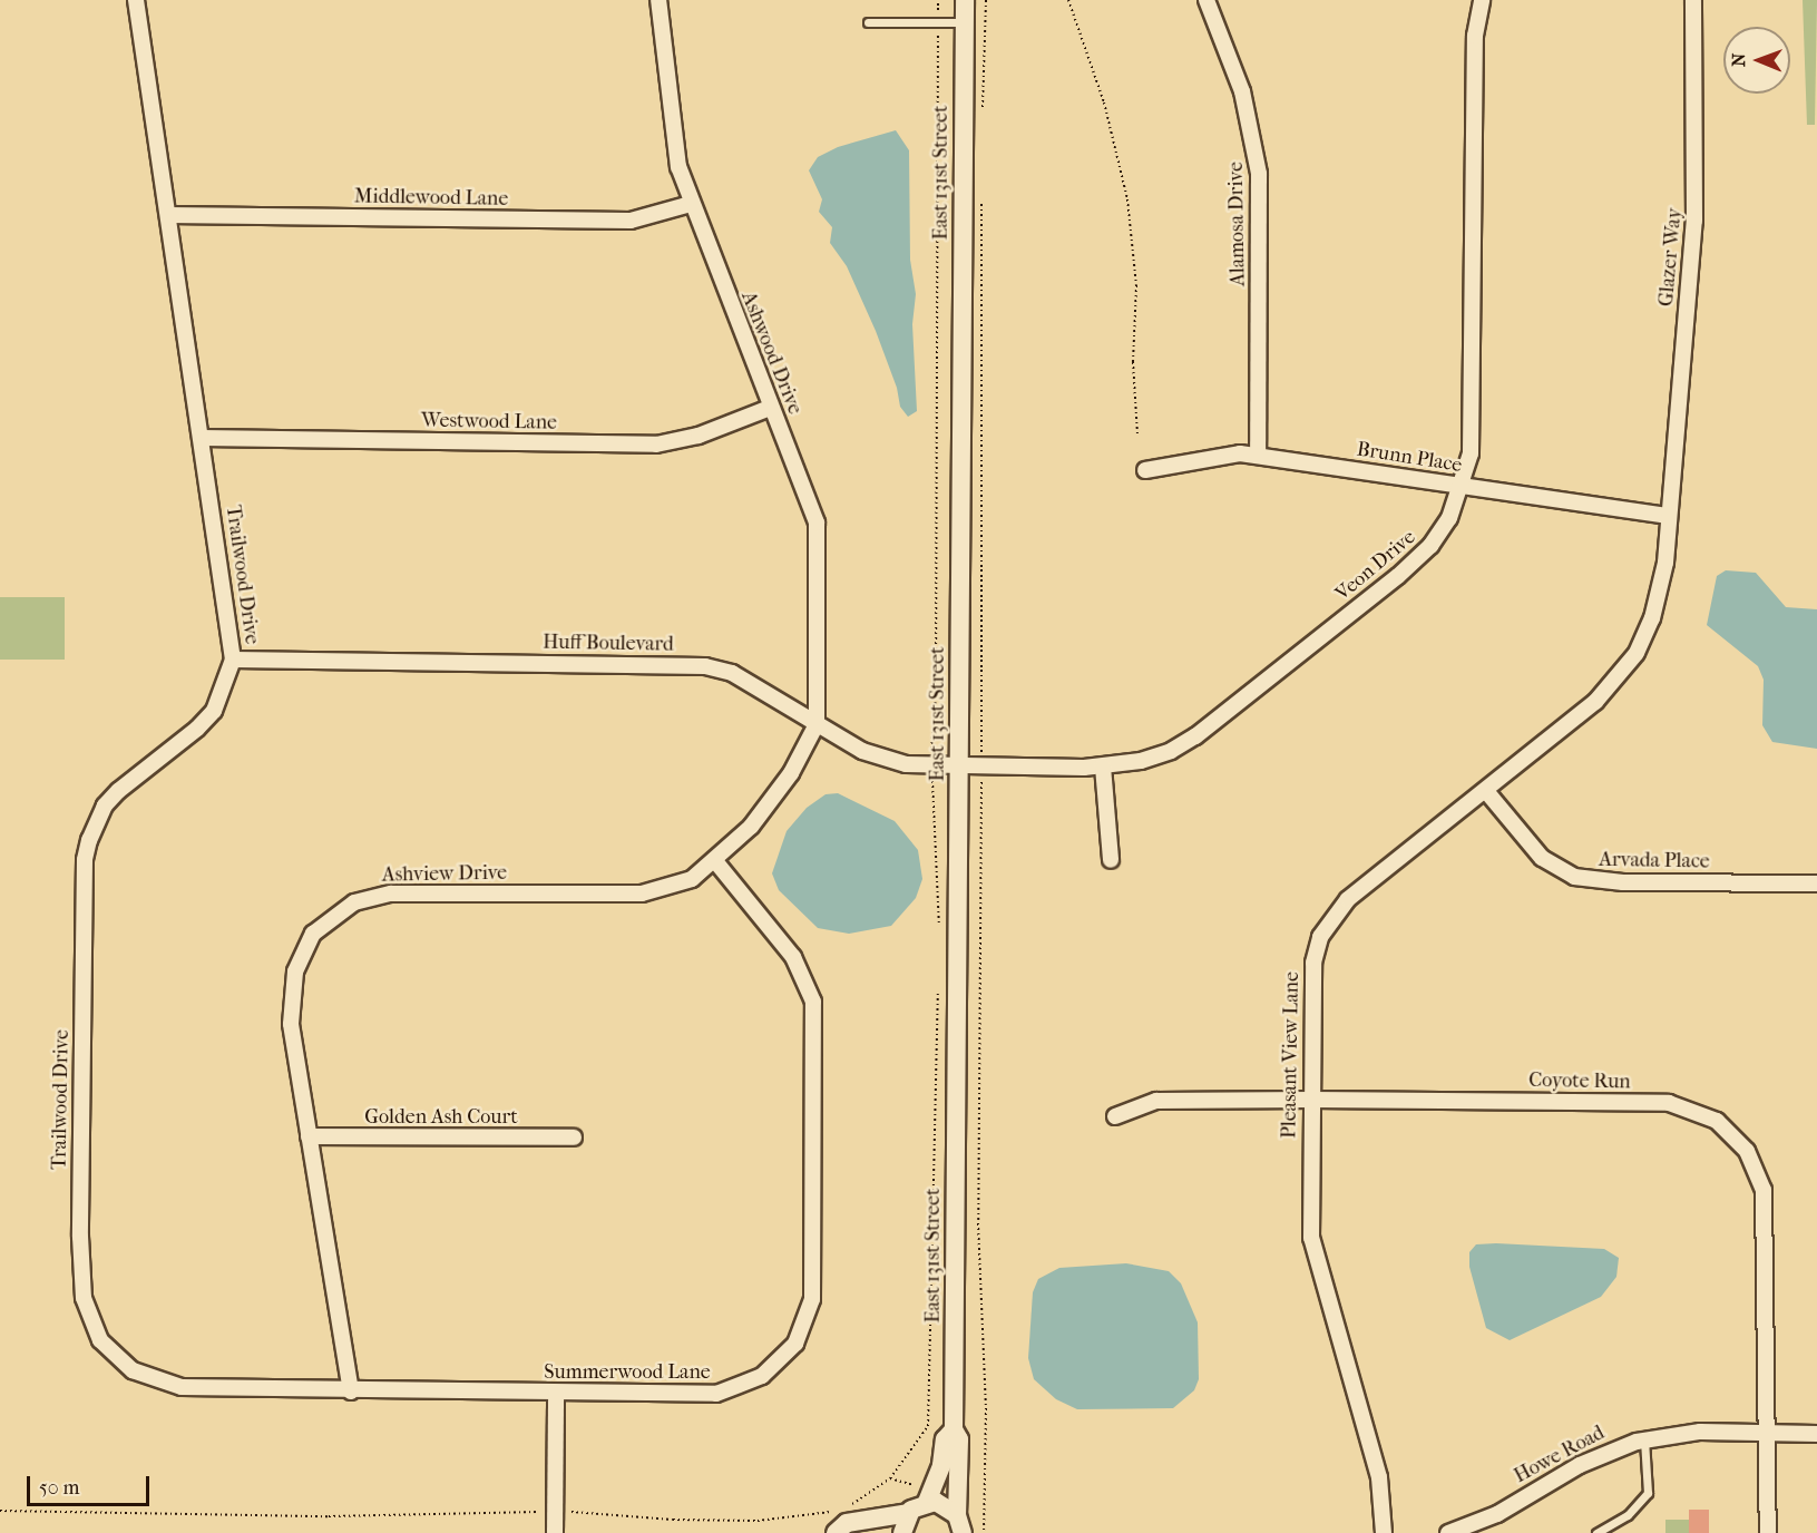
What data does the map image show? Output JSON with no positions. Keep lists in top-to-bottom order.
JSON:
{
  "streets": {
    "street": [
      "East 131st Street",
      "Middlewood Lane",
      "Alamosa Drive",
      "Glazer Way",
      "Ashwood Drive",
      "Westwood Lane",
      "Brunn Place",
      "Veon Drive",
      "Trailwood Drive",
      "Huff Boulevard",
      "Arvada Place",
      "Ashview Drive",
      "Pleasant View Lane",
      "Coyote Run",
      "Golden Ash Court",
      "Summerwood Lane",
      "Howe Road"
    ]
  },
  "crossings": [
    ["East 131st Street", "Veon Drive"],
    ["East 131st Street", "Huff Boulevard"],
    ["Middlewood Lane", "Ashwood Drive"],
    ["Middlewood Lane", "Trailwood Drive"],
    ["Alamosa Drive", "Brunn Place"],
    ["Glazer Way", "Brunn Place"],
    ["Glazer Way", "Pleasant View Lane"],
    ["Ashwood Drive", "Westwood Lane"],
    ["Ashwood Drive", "Huff Boulevard"],
    ["Ashwood Drive", "Ashview Drive"],
    ["Westwood Lane", "Trailwood Drive"],
    ["Brunn Place", "Veon Drive"],
    ["Brunn Place", "Pleasant View Lane"],
    ["Veon Drive", "Huff Boulevard"],
    ["Trailwood Drive", "Huff Boulevard"],
    ["Trailwood Drive", "Summerwood Lane"],
    ["Huff Boulevard", "Ashview Drive"],
    ["Arvada Place", "Pleasant View Lane"],
    ["Ashview Drive", "Golden Ash Court"],
    ["Ashview Drive", "Summerwood Lane"],
    ["Pleasant View Lane", "Coyote Run"],
    ["Coyote Run", "Howe Road"]
  ],
  "scale_bar": "50 m",
  "north": "left"
}
